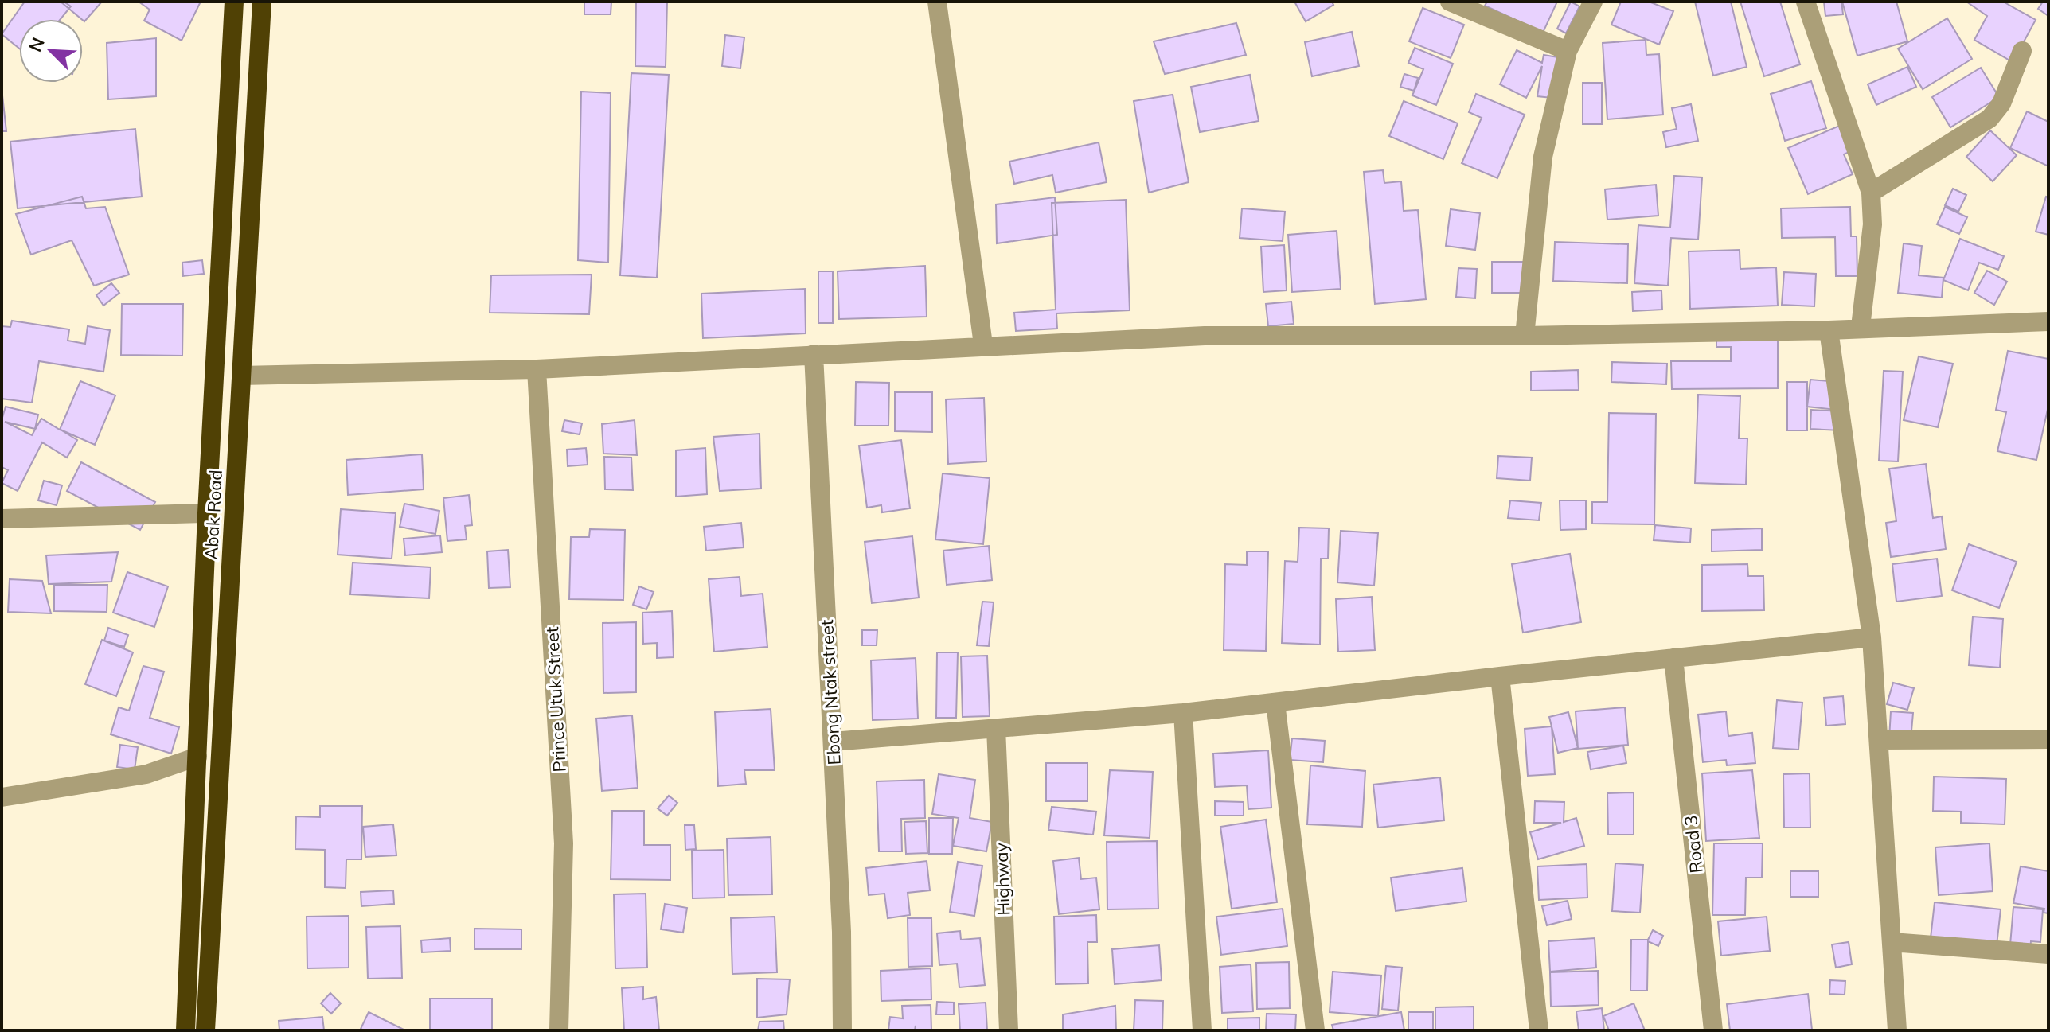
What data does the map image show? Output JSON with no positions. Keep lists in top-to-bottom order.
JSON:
{
  "streets": {
    "highway": ["Abak Road"],
    "street": [
      "Ebong Ntak street",
      "Prince Utuk Street",
      "Road 3",
      "Highway"
    ]
  },
  "north": "top left"
}
